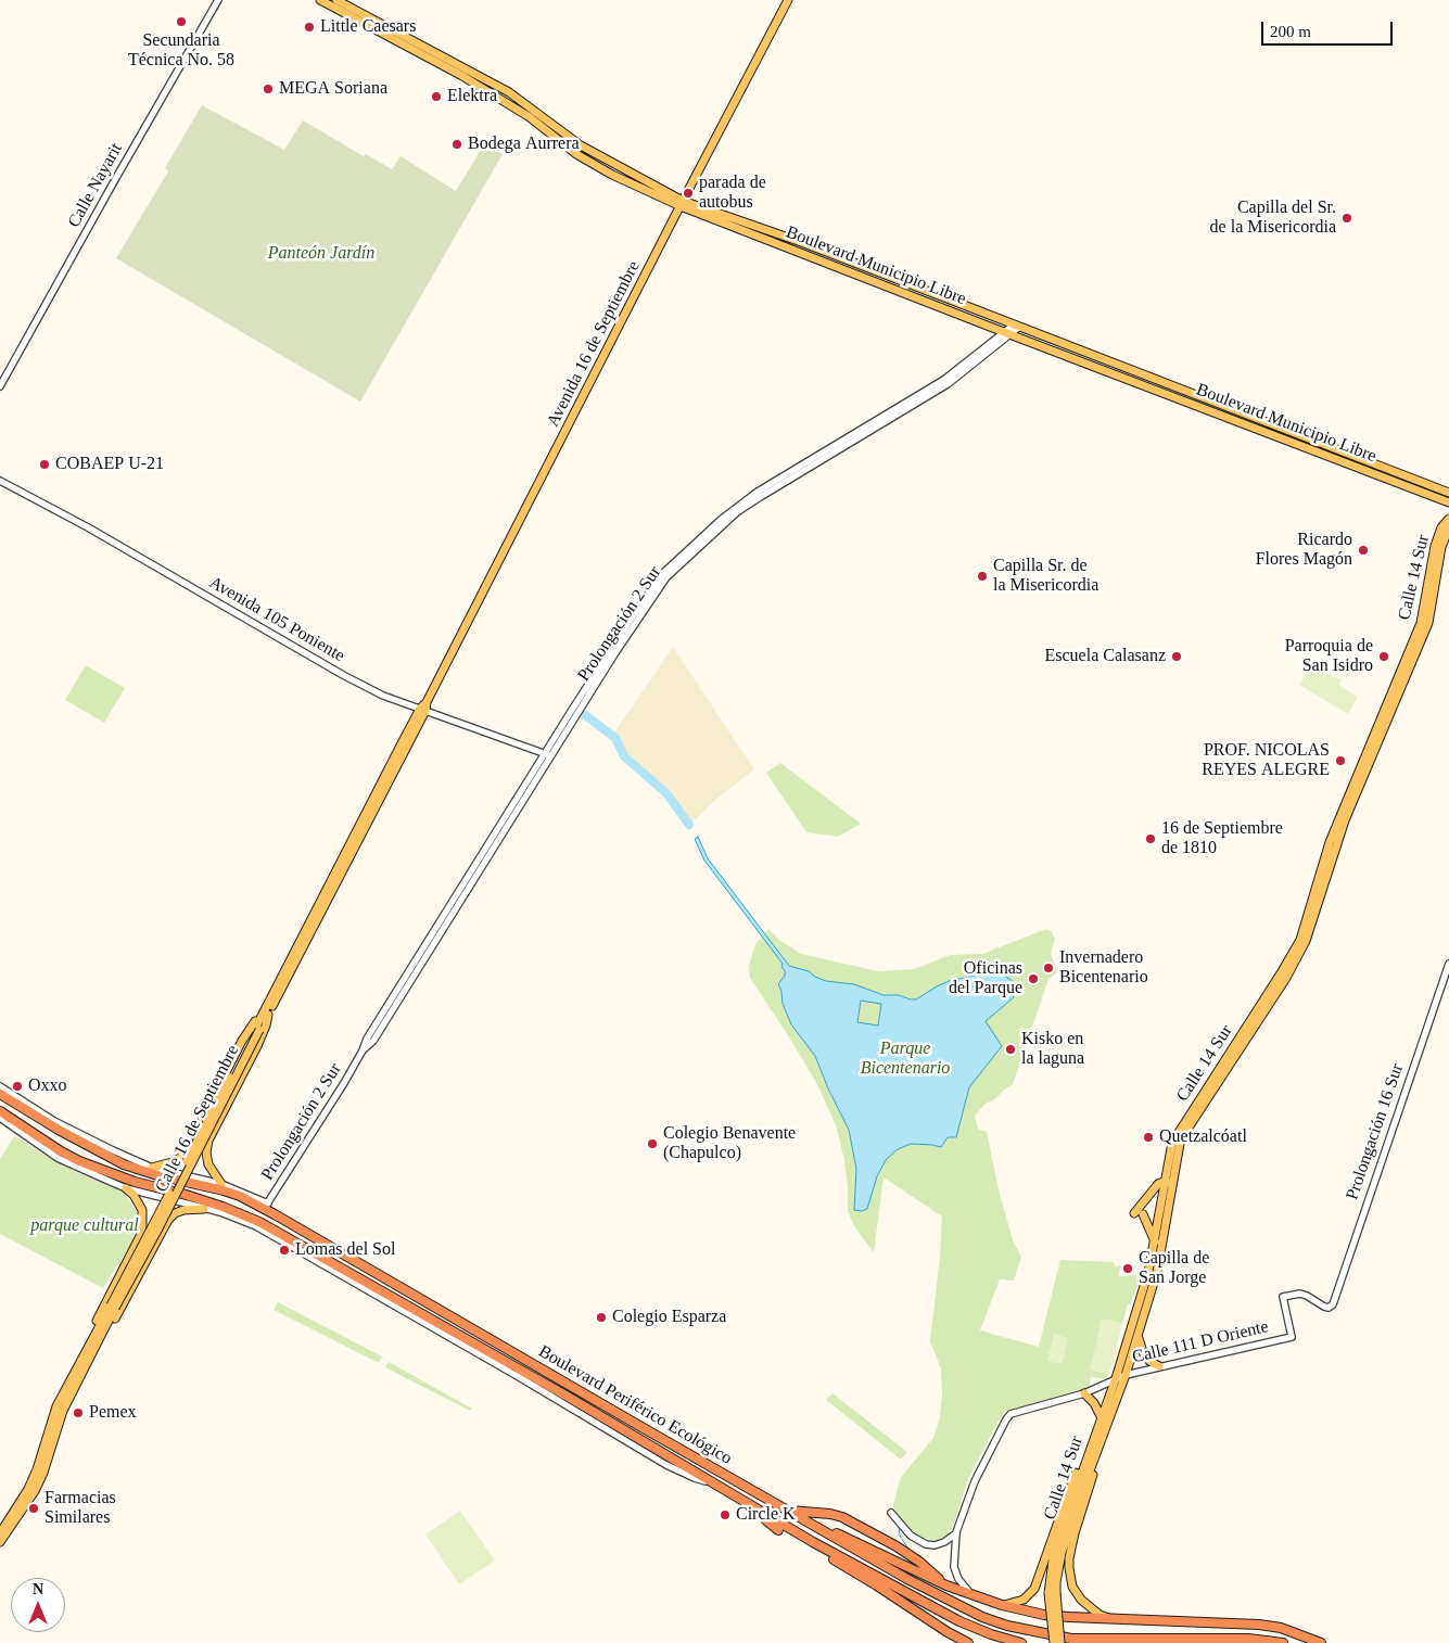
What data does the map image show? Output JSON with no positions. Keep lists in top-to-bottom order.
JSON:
{
  "streets": {
    "highway": ["Boulevard Periférico Ecológico"],
    "main road": [
      "Boulevard Municipio Libre",
      "Avenida 16 de Septiembre",
      "Calle 14 Sur",
      "Calle 16 de Septiembre"
    ],
    "street": [
      "Calle Nayarit",
      "Avenida 105 Poniente",
      "Prolongación 2 Sur",
      "Prolongación 16 Sur",
      "Calle 111 D Oriente"
    ]
  },
  "crossings": [
    ["Boulevard Municipio Libre", "Avenida 16 de Septiembre"],
    ["Boulevard Municipio Libre", "Prolongación 2 Sur"],
    ["Avenida 16 de Septiembre", "Avenida 105 Poniente"],
    ["Avenida 16 de Septiembre", "Calle 16 de Septiembre"],
    ["Calle 14 Sur", "Calle 111 D Oriente"],
    ["Avenida 105 Poniente", "Prolongación 2 Sur"],
    ["Avenida 105 Poniente", "Calle 16 de Septiembre"],
    ["Prolongación 2 Sur", "Boulevard Periférico Ecológico"],
    ["Prolongación 16 Sur", "Calle 111 D Oriente"]
  ],
  "parks": ["Panteón Jardín", "Parque Bicentenario", "parque cultural"],
  "places": [
    "Secundaria Técnica No. 58",
    "Little Caesars",
    "MEGA Soriana",
    "Elektra",
    "Bodega Aurrera",
    "parada de autobus",
    "Capilla del Sr. de la Misericordia",
    "COBAEP U-21",
    "Ricardo Flores Magón",
    "Capilla Sr. de la Misericordia",
    "Escuela Calasanz",
    "Parroquia de San Isidro",
    "PROF. NICOLAS REYES ALEGRE",
    "16 de Septiembre de 1810",
    "Invernadero Bicentenario",
    "Oficinas del Parque",
    "Kisko en la laguna",
    "Oxxo",
    "Quetzalcóatl",
    "Colegio Benavente (Chapulco)",
    "Lomas del Sol",
    "Capilla de San Jorge",
    "Colegio Esparza",
    "Pemex",
    "Farmacias Similares",
    "Circle K"
  ],
  "scale_bar": "200 m",
  "north": "top"
}
